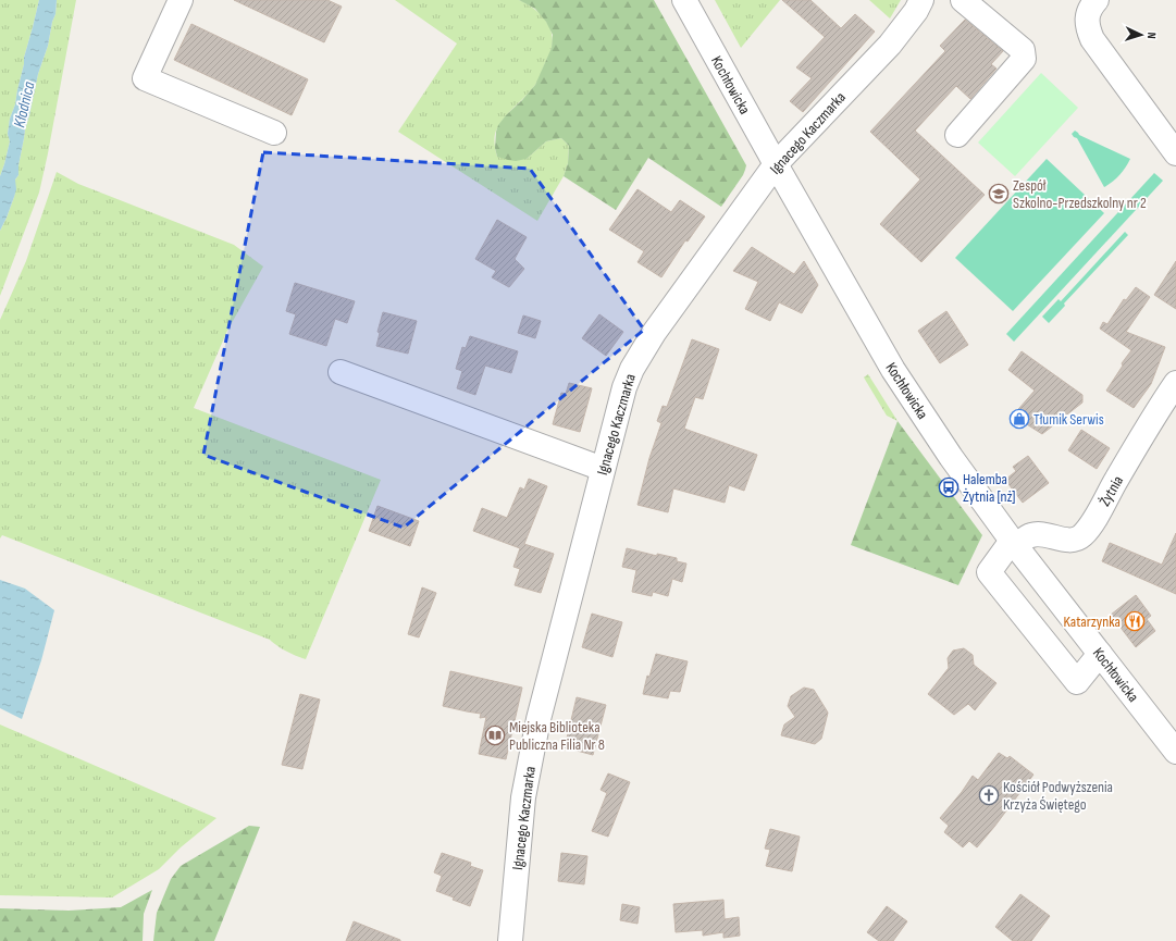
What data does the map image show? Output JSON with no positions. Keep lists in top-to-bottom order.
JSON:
{
  "streets": {
    "street": ["Kochłowicka", "Ignacego Kaczmarka", "Żytnia"]
  },
  "crossings": [
    ["Kochłowicka", "Ignacego Kaczmarka"],
    ["Kochłowicka", "Żytnia"]
  ],
  "water": ["Kłodnica"],
  "places": {
    "school or university": ["Zespół Szkolno-Przedszkolny nr 2"],
    "shop": ["Tłumik Serwis"],
    "bus stop": ["Halemba Żytnia [nż]"],
    "restaurant": ["Katarzynka"],
    "library": ["Miejska Biblioteka Publiczna Filia Nr 8"],
    "church": ["Kościół Podwyższenia Krzyża Świętego"]
  },
  "north": "right"
}
